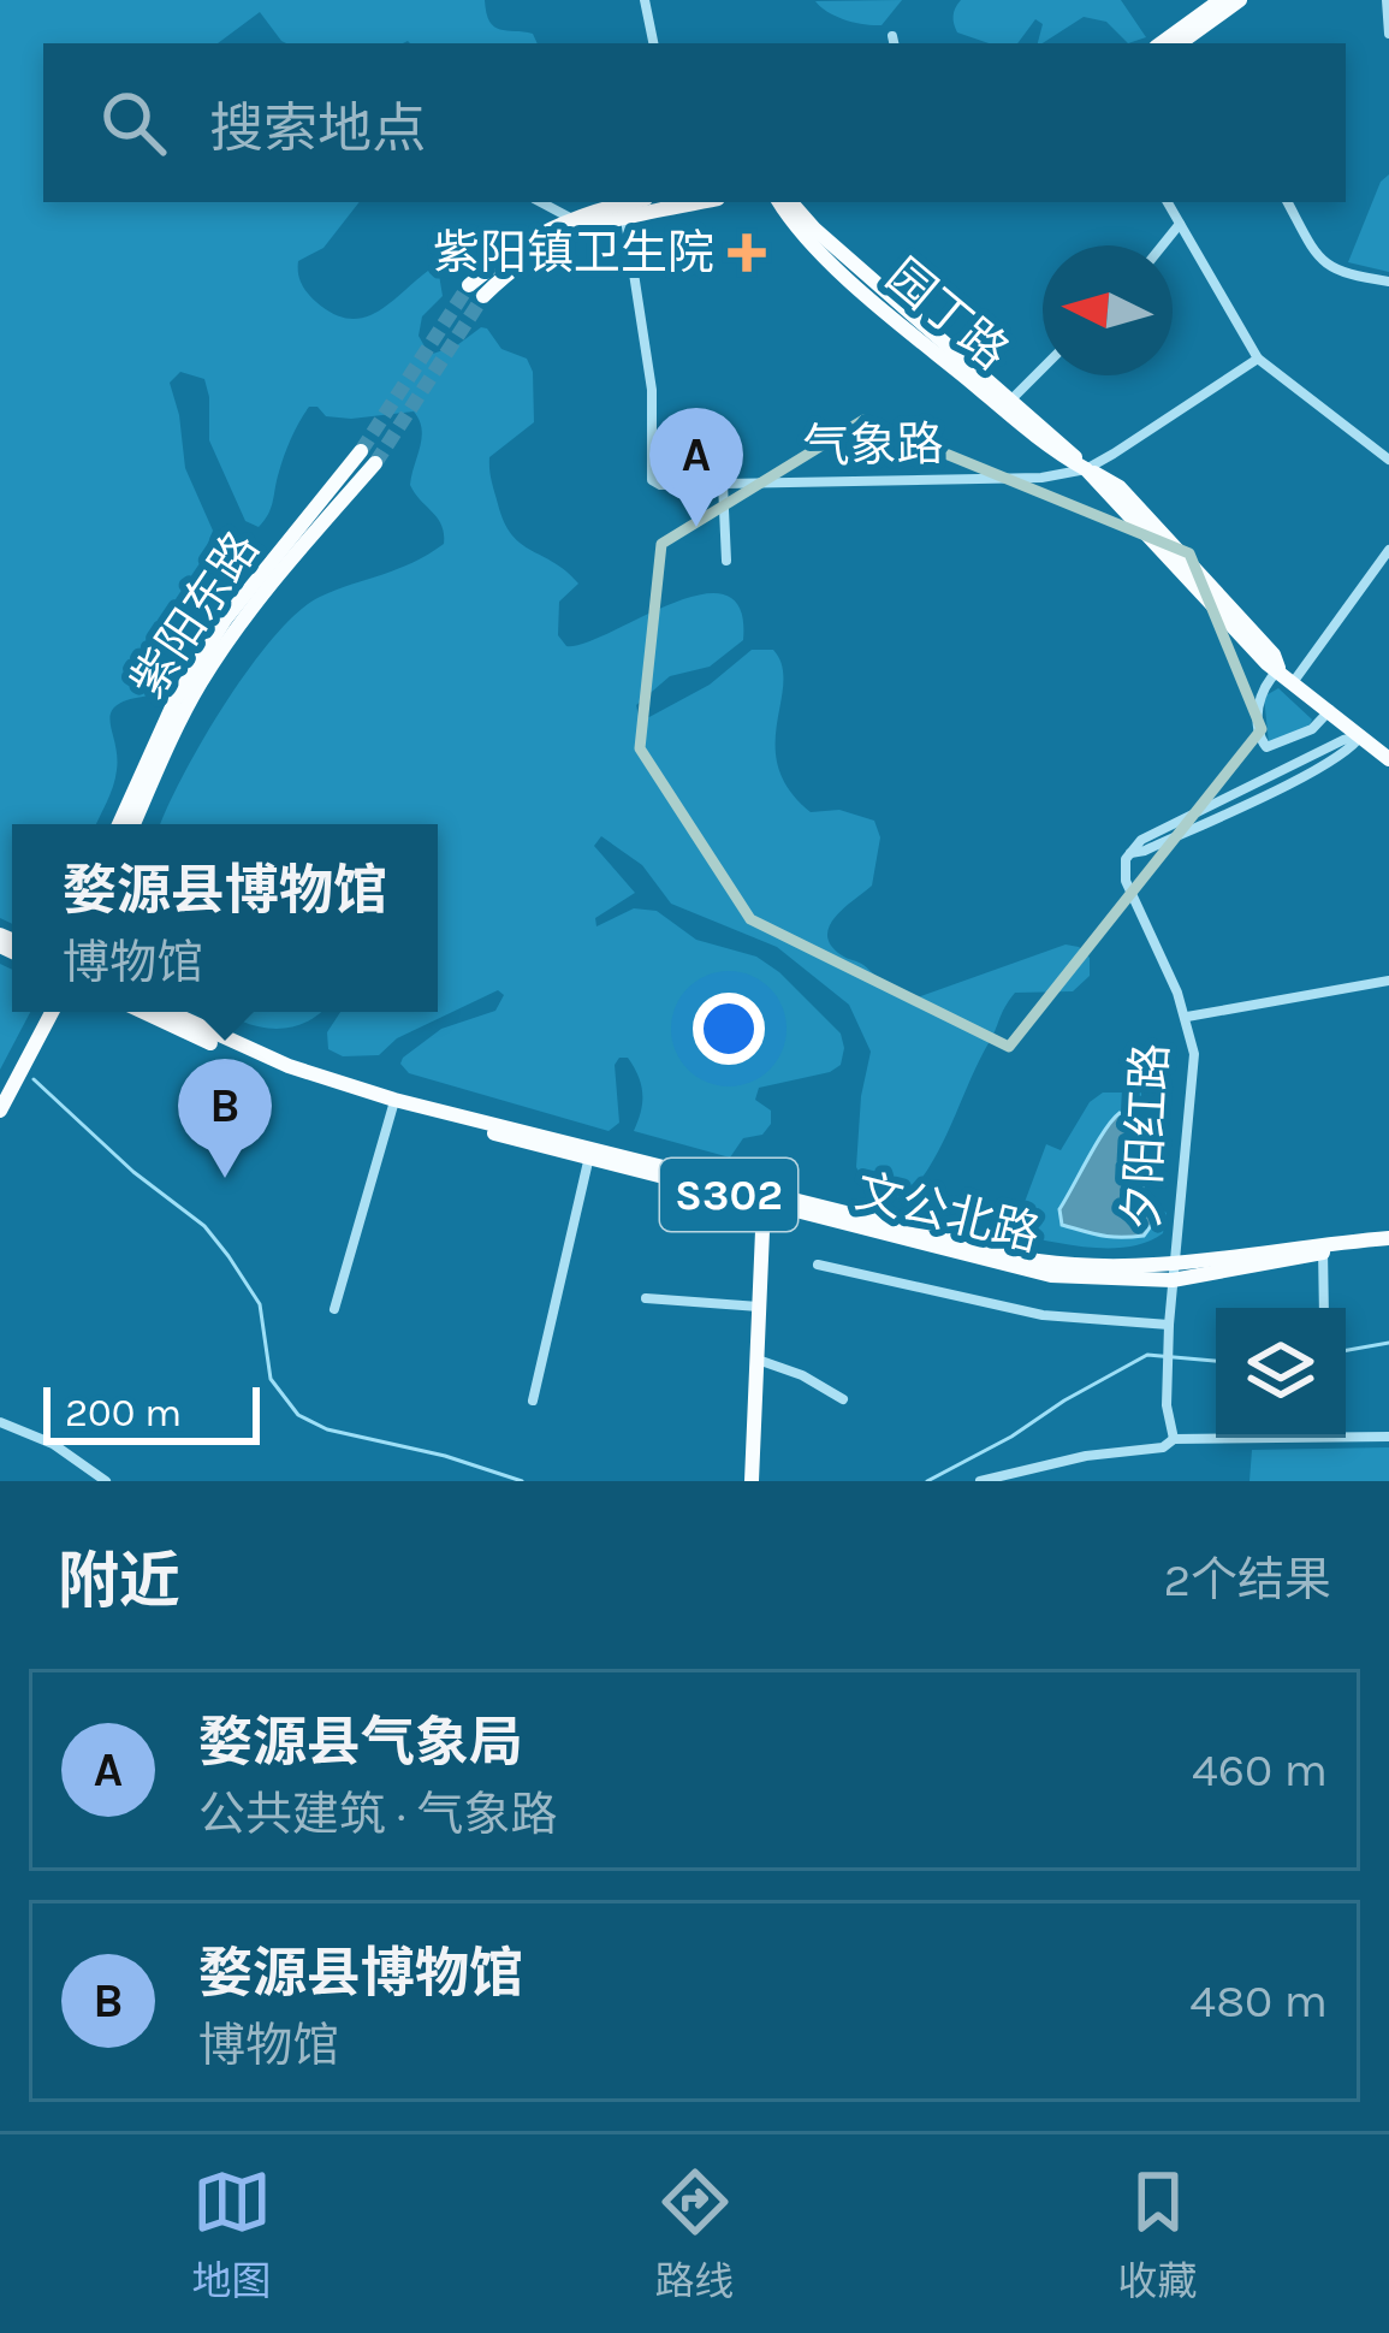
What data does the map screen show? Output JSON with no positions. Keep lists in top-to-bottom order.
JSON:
{
  "streets": {
    "main road": [
      "园丁路",
      "紫阳东路",
      "S302",
      "文公北路"
    ],
    "street": ["气象路", "夕阳红路"]
  },
  "crossings": [
    ["园丁路", "气象路"],
    ["园丁路", "夕阳红路"],
    ["夕阳红路", "文公北路"]
  ],
  "places": {
    "health": ["紫阳镇卫生院"]
  },
  "scale_bar": "200 m",
  "north": "left",
  "page": {
    "search": "搜索地点",
    "pins": ["A", "B"],
    "popup": ["婺源县博物馆", "博物馆"],
    "scale": "200 m",
    "heading": ["附近", "2个结果"],
    "list": [
      {
        "mark": "A",
        "name": "婺源县气象局",
        "note": "公共建筑 · 气象路",
        "value": "460 m"
      },
      {
        "mark": "B",
        "name": "婺源县博物馆",
        "note": "博物馆",
        "value": "480 m"
      }
    ],
    "nav": ["地图", "路线", "收藏"]
  }
}
